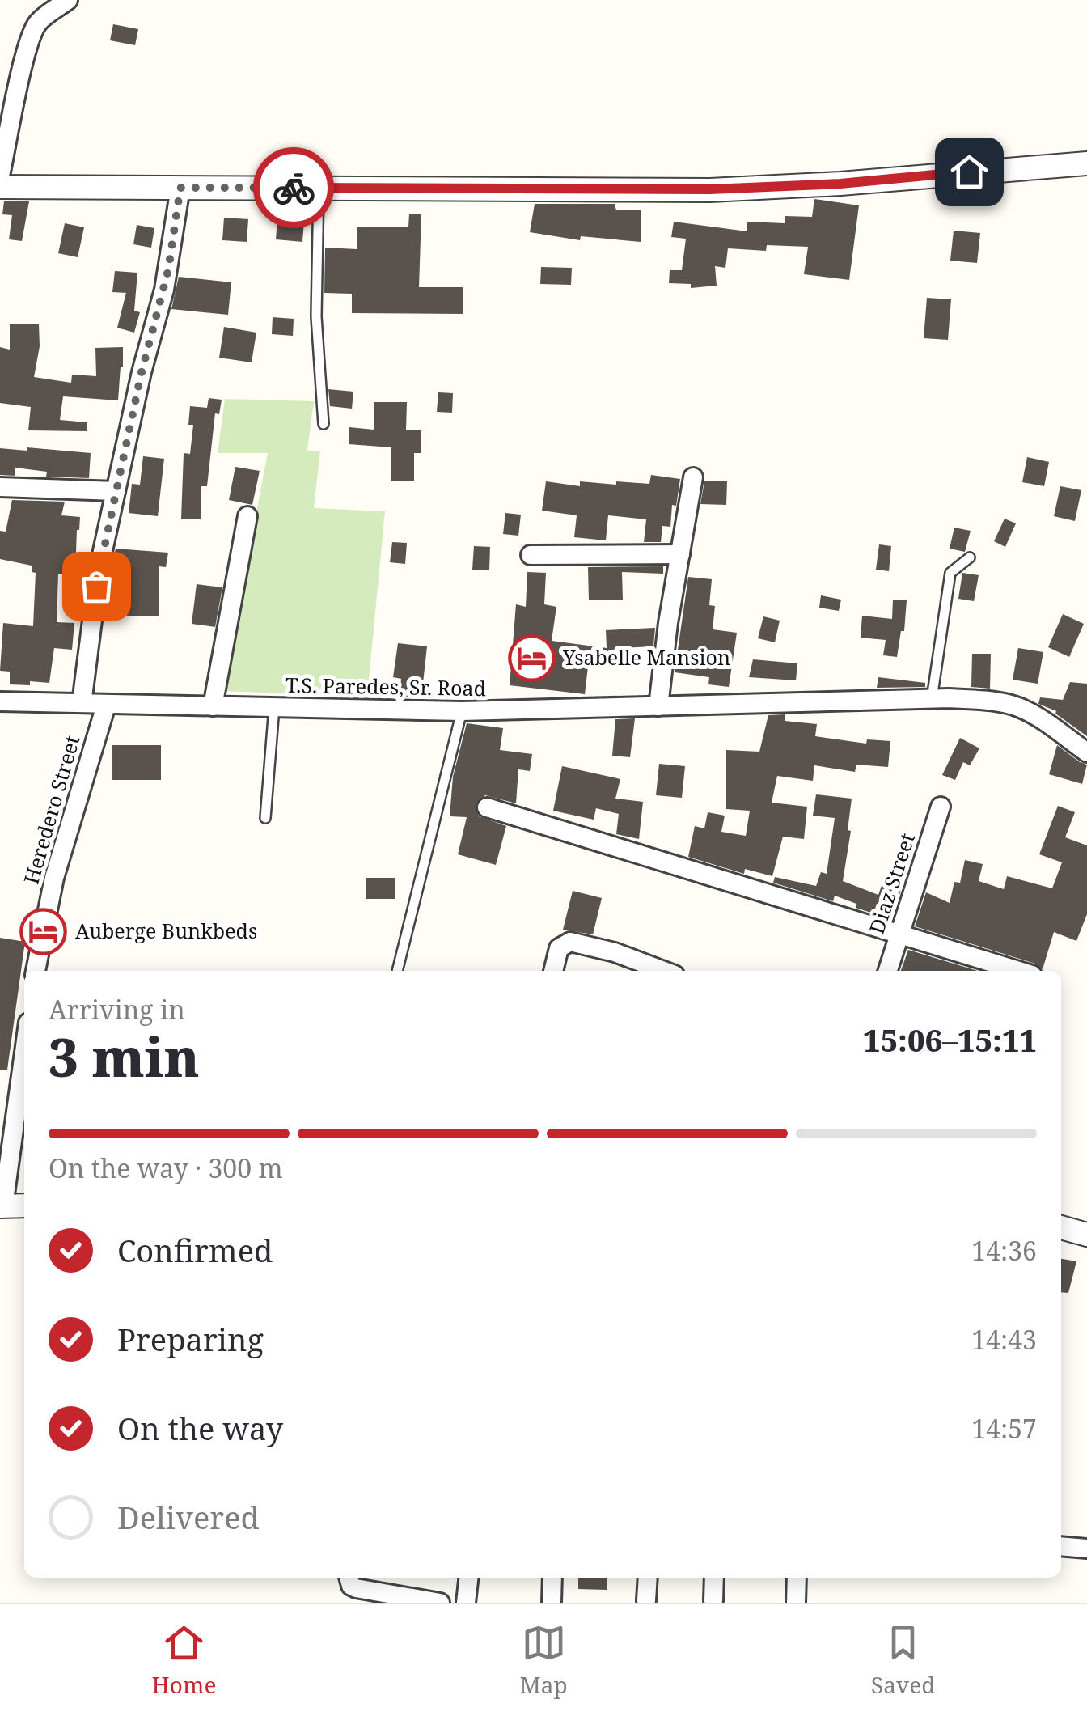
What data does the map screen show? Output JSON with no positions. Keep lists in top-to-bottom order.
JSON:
{
  "streets": {
    "street": ["T.S. Paredes, Sr. Road", "Heredero Street", "Diaz Street"]
  },
  "crossings": [
    ["T.S. Paredes, Sr. Road", "Heredero Street"]
  ],
  "places": {
    "hotel": ["Ysabelle Mansion", "Auberge Bunkbeds"]
  },
  "page": {
    "heading": ["3 min", "Arriving in", "15:06–15:11"],
    "bar": "On the way · 300 m",
    "list": [
      ["Confirmed", "14:36"],
      ["Preparing", "14:43"],
      ["On the way", "14:57"],
      "Delivered"
    ],
    "tabs": ["Home", "Map", "Saved"]
  }
}
